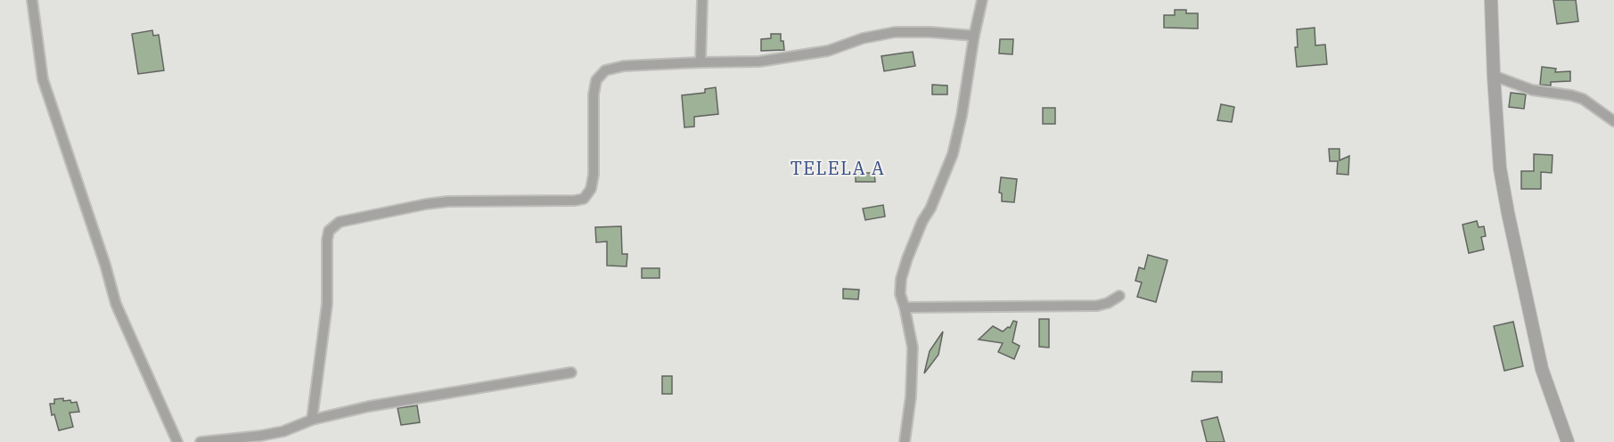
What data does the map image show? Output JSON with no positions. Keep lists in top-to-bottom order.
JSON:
{
  "districts": ["TELELA A"]
}
